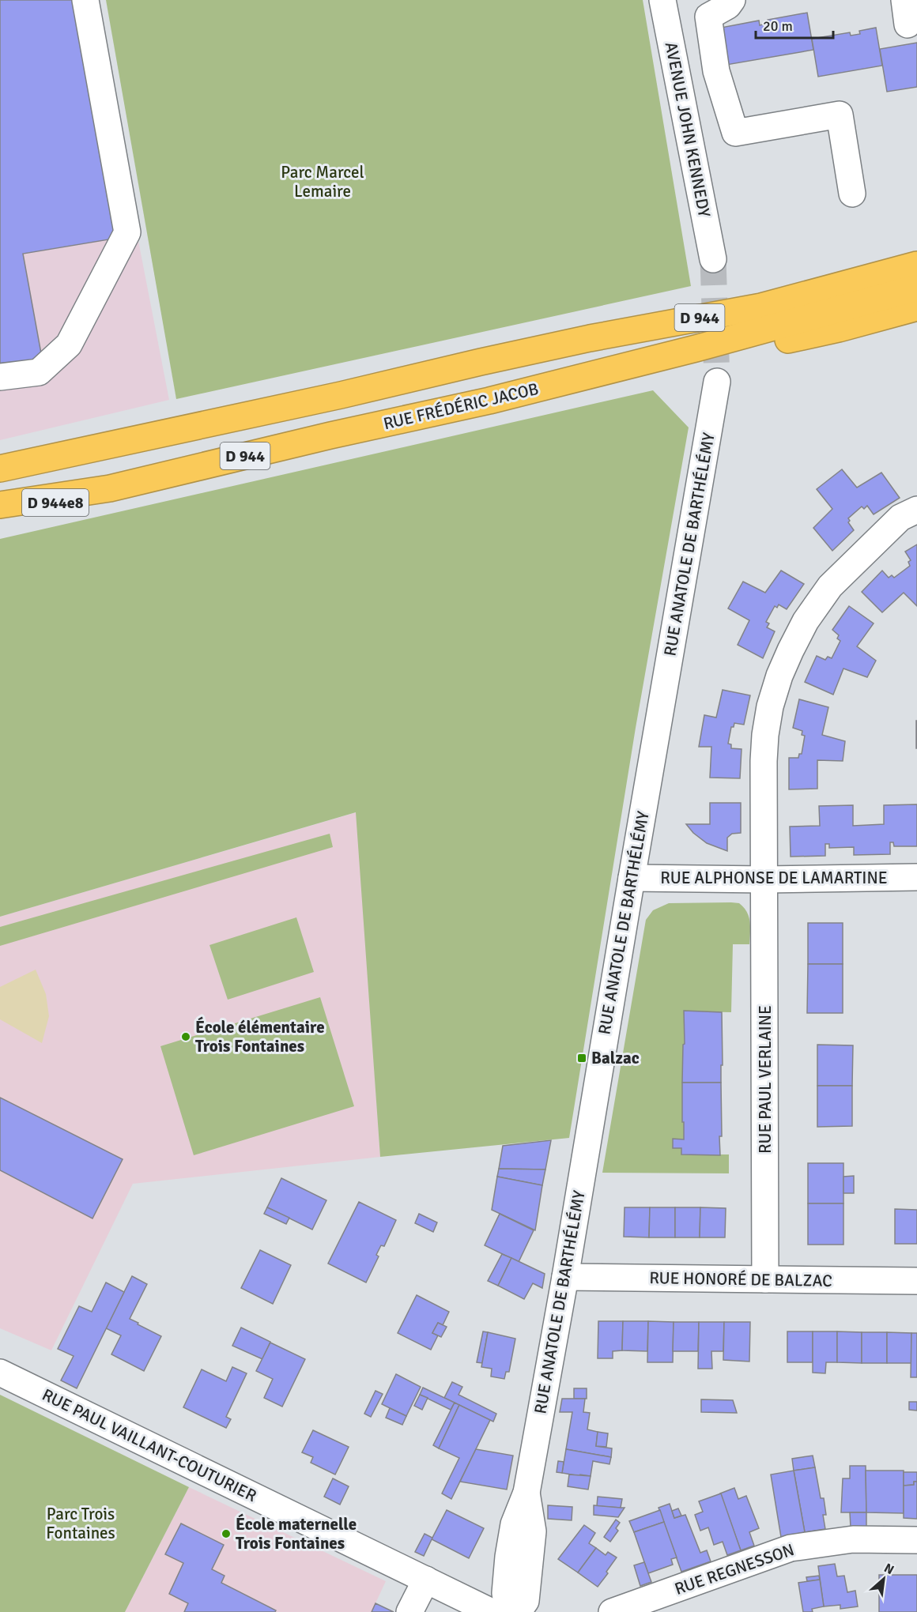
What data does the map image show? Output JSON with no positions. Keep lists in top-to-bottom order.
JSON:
{
  "streets": {
    "highway": ["D 944", "RUE FRÉDÉRIC JACOB", "D 944e8"],
    "street": [
      "AVENUE JOHN KENNEDY",
      "RUE ANATOLE DE BARTHÉLÉMY",
      "RUE ALPHONSE DE LAMARTINE",
      "RUE PAUL VERLAINE",
      "RUE HONORÉ DE BALZAC",
      "RUE PAUL VAILLANT-COUTURIER",
      "RUE REGNESSON"
    ]
  },
  "crossings": [
    ["RUE FRÉDÉRIC JACOB", "D 944e8"],
    ["RUE ANATOLE DE BARTHÉLÉMY", "RUE ALPHONSE DE LAMARTINE"],
    ["RUE ANATOLE DE BARTHÉLÉMY", "RUE HONORÉ DE BALZAC"],
    ["RUE ALPHONSE DE LAMARTINE", "RUE PAUL VERLAINE"],
    ["RUE PAUL VERLAINE", "RUE HONORÉ DE BALZAC"]
  ],
  "parks": ["Parc Marcel Lemaire", "Parc Trois Fontaines"],
  "places": {
    "other": ["École élémentaire Trois Fontaines", "École maternelle Trois Fontaines"],
    "transit": ["Balzac"]
  },
  "scale_bar": "20 m",
  "north": "top right"
}
